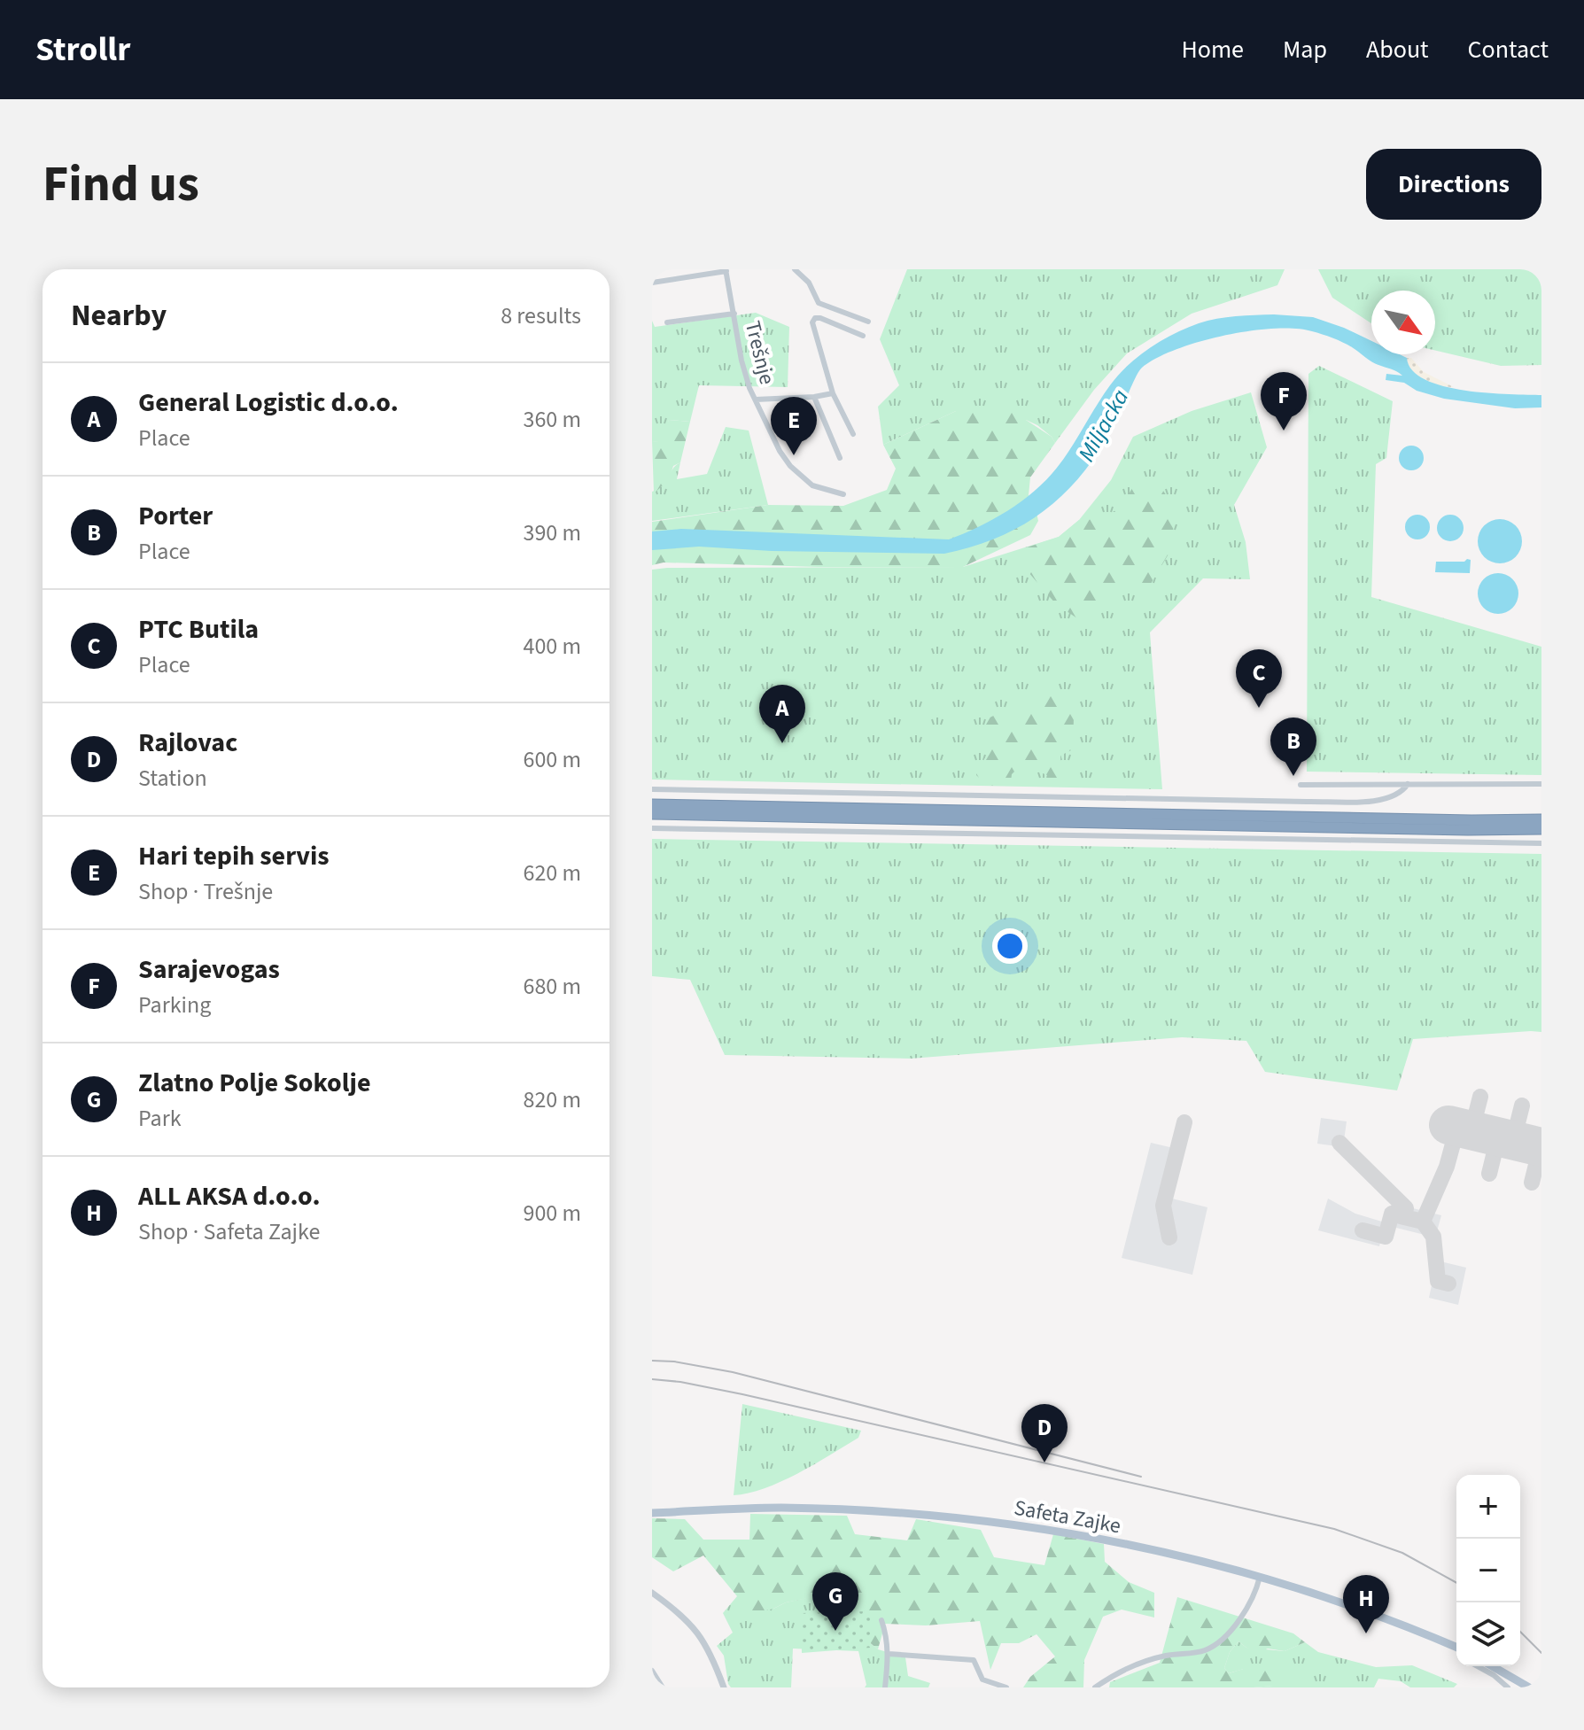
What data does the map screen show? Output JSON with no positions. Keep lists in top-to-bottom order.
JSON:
{
  "streets": {
    "main road": ["Safeta Zajke"],
    "street": ["Trešnje"]
  },
  "water": ["Miljacka"],
  "north": "bottom right",
  "page": {
    "header": "Strollr",
    "nav": [
      "Home",
      "Map",
      "About",
      "Contact"
    ],
    "buttons": "Directions",
    "title": "Find us",
    "heading": ["Nearby", "8 results"],
    "list": [
      {
        "mark": "A",
        "name": "General Logistic d.o.o.",
        "note": "Place",
        "value": "360 m"
      },
      {
        "mark": "B",
        "name": "Porter",
        "note": "Place",
        "value": "390 m"
      },
      {
        "mark": "C",
        "name": "PTC Butila",
        "note": "Place",
        "value": "400 m"
      },
      {
        "mark": "D",
        "name": "Rajlovac",
        "note": "Station",
        "value": "600 m"
      },
      {
        "mark": "E",
        "name": "Hari tepih servis",
        "note": "Shop · Trešnje",
        "value": "620 m"
      },
      {
        "mark": "F",
        "name": "Sarajevogas",
        "note": "Parking",
        "value": "680 m"
      },
      {
        "mark": "G",
        "name": "Zlatno Polje Sokolje",
        "note": "Park",
        "value": "820 m"
      },
      {
        "mark": "H",
        "name": "ALL AKSA d.o.o.",
        "note": "Shop · Safeta Zajke",
        "value": "900 m"
      }
    ],
    "pins": [
      "F",
      "E",
      "C",
      "A",
      "B",
      "D",
      "G",
      "H"
    ],
    "map_buttons": ["+", "−"]
  }
}
